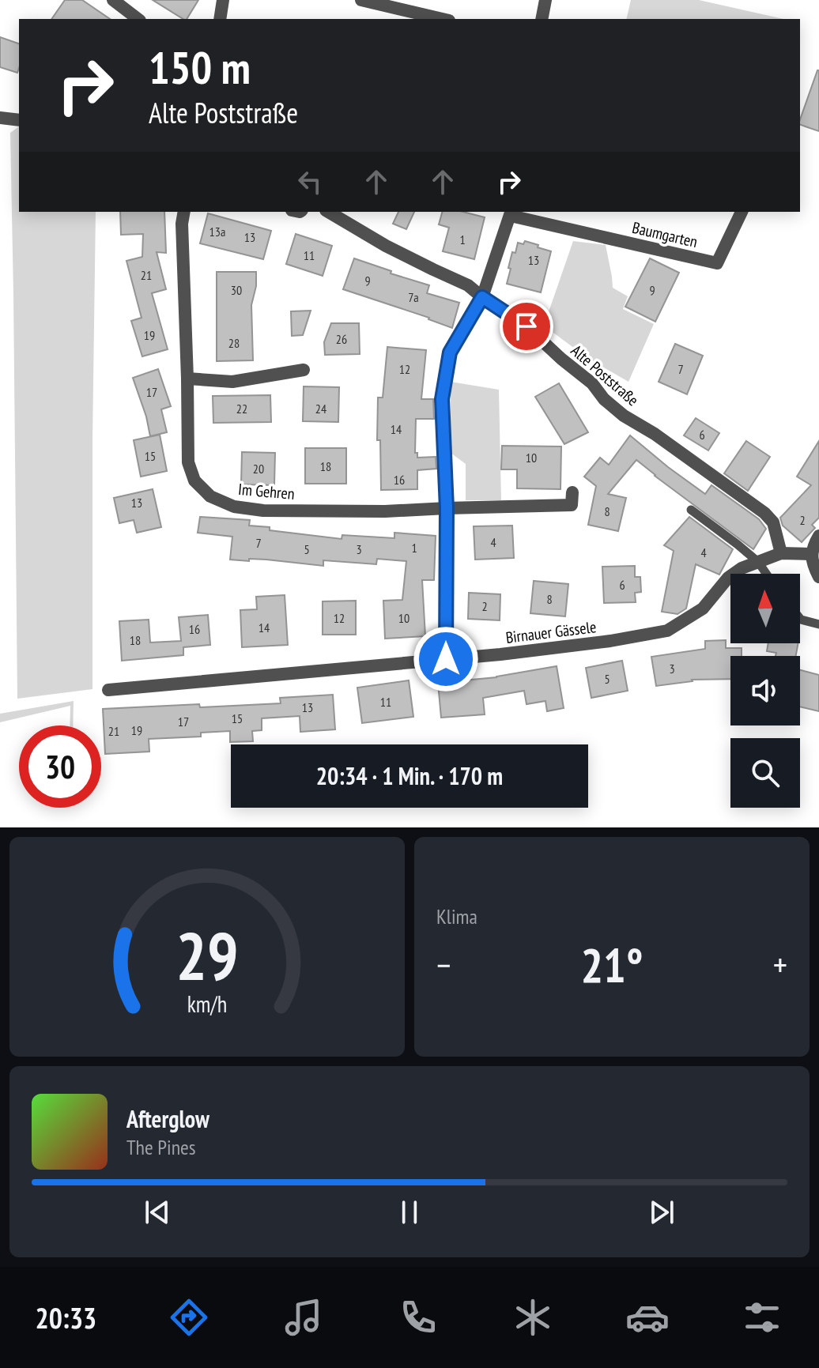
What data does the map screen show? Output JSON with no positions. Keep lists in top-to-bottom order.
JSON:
{
  "streets": {
    "street": [
      "Baumgarten",
      "Alte Poststraße",
      "Im Gehren",
      "Birnauer Gässele"
    ]
  },
  "crossings": [
    ["Alte Poststraße", "Birnauer Gässele"]
  ],
  "house_numbers": [
    "13a",
    "13",
    "1",
    "11",
    "13",
    "21",
    "9",
    "30",
    "9",
    "7a",
    "19",
    "26",
    "28",
    "12",
    "7",
    "17",
    "22",
    "24",
    "14",
    "6",
    "15",
    "10",
    "18",
    "20",
    "16",
    "13",
    "8",
    "2",
    "4",
    "7",
    "1",
    "5",
    "3",
    "4",
    "6",
    "8",
    "2",
    "12",
    "10",
    "14",
    "16",
    "18",
    "3",
    "5",
    "11",
    "13",
    "15",
    "17",
    "19",
    "21"
  ],
  "north": "top",
  "page": {
    "turn": ["150 m", "Alte Poststraße"],
    "limit": "30",
    "trip": "20:34 · 1 Min. · 170 m",
    "tile": "Klima",
    "heat": ["−", "21°", "+"],
    "song": ["Afterglow", "The Pines"],
    "tabs": "20:33",
    "gauge": ["29", "km/h"]
  }
}
